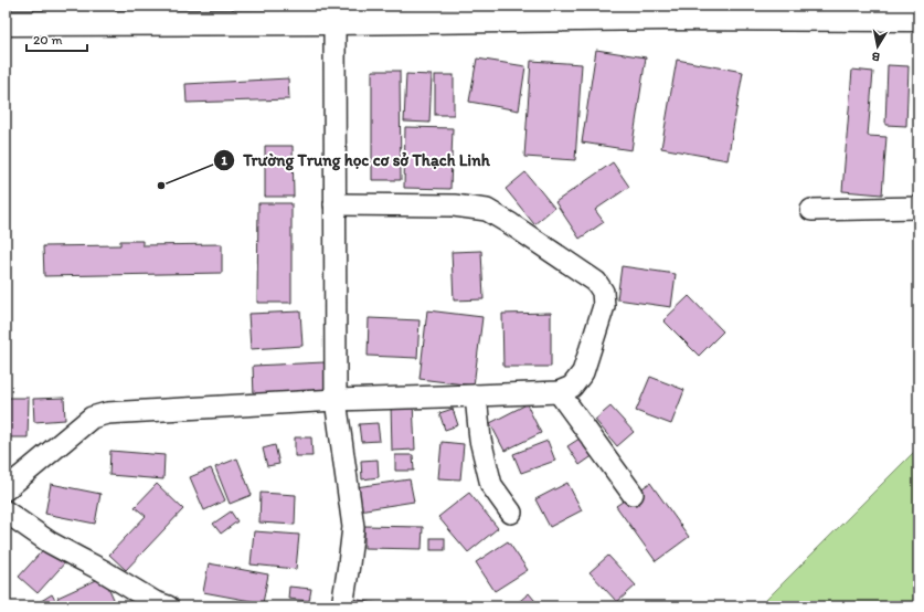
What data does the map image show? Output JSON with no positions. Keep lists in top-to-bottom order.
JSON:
{
  "places": ["Trường Trung học cơ sở Thạch Linh"],
  "scale_bar": "20 m",
  "north": "bottom"
}
